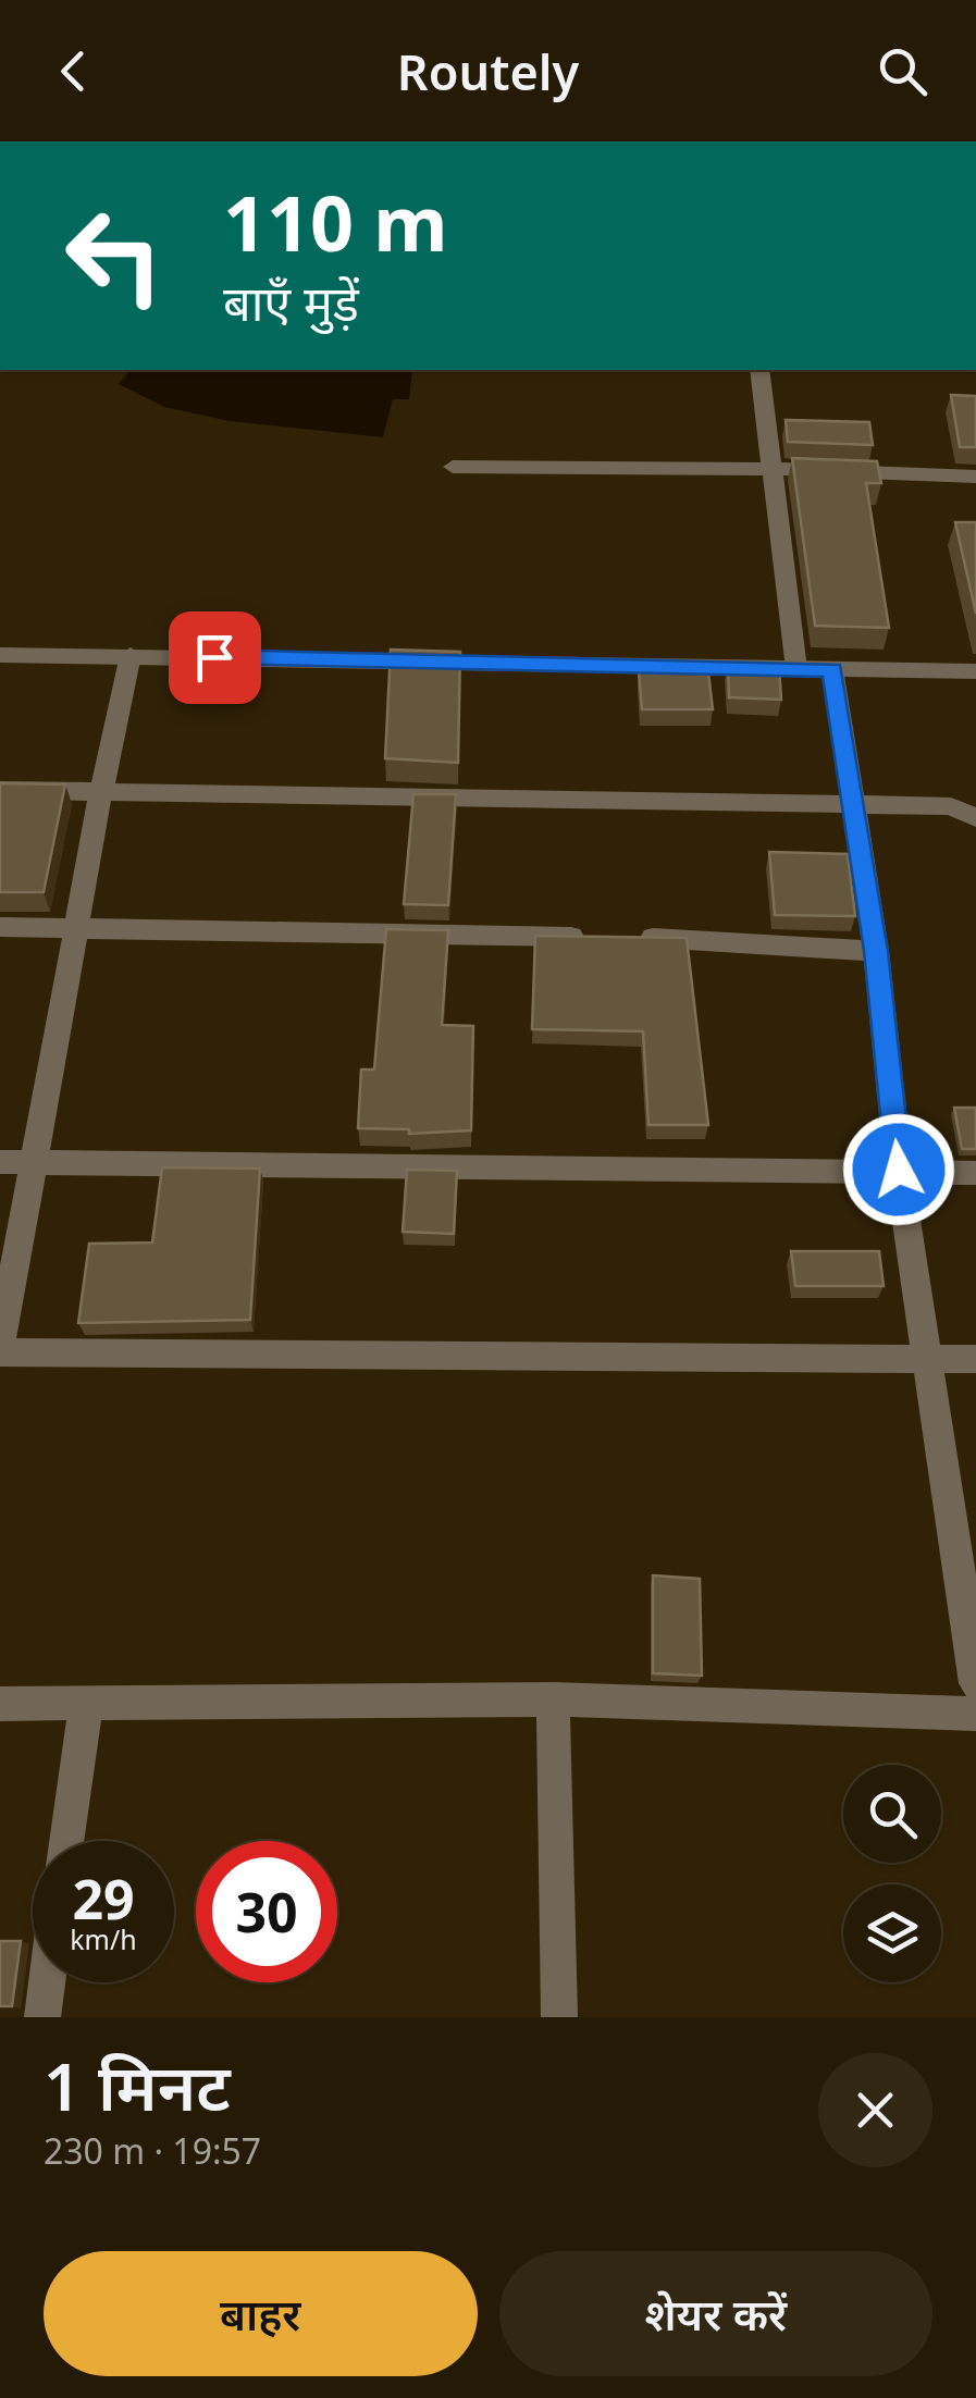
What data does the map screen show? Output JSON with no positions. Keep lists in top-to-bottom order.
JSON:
{
  "page": {
    "header": "Routely",
    "turn": ["110 m", "बाएँ मुड़ें"],
    "speed": "29 km/h",
    "limit": "30",
    "heading": ["1 मिनट", "230 m · 19:57"],
    "buttons": ["बाहर", "शेयर करें"]
  }
}
